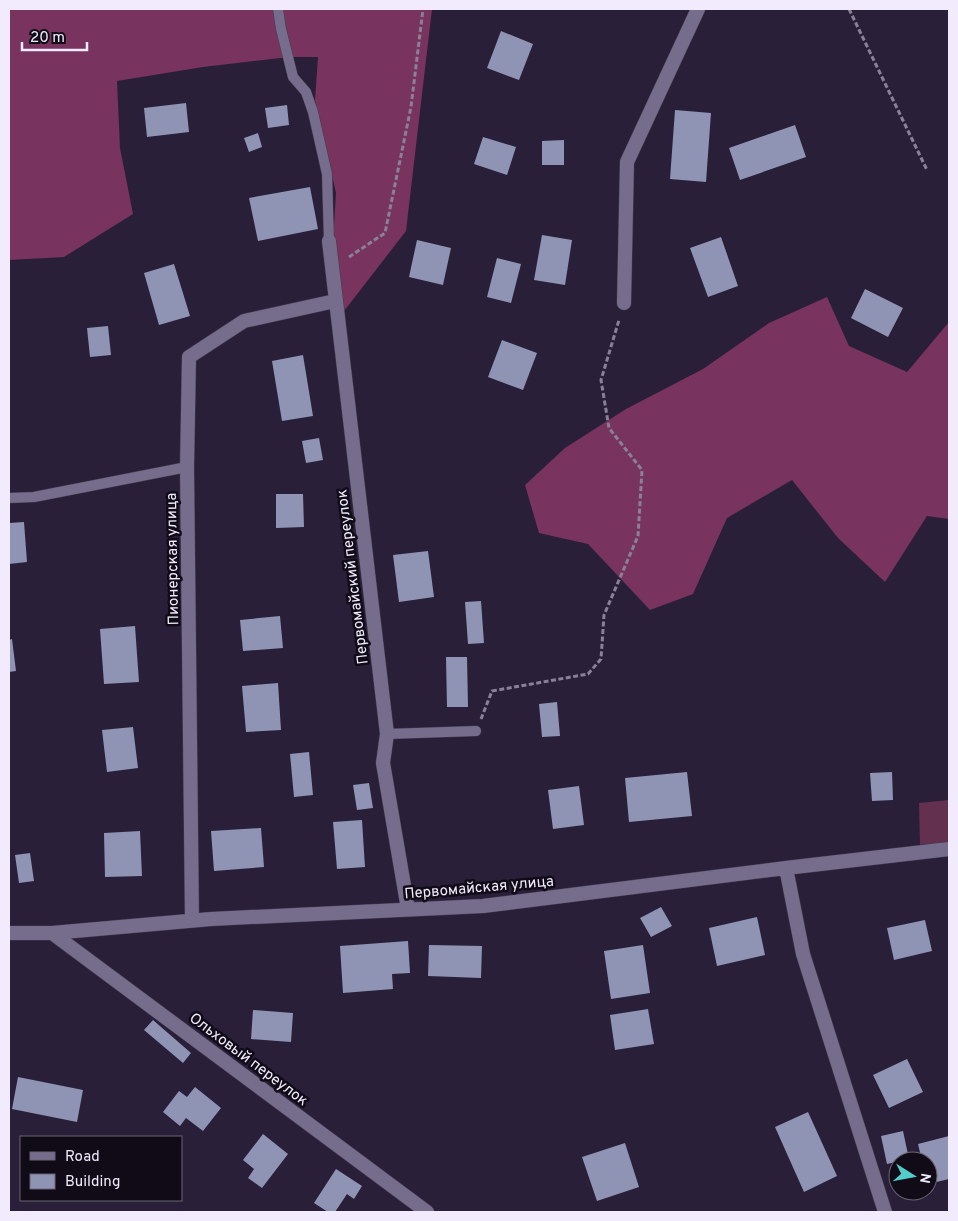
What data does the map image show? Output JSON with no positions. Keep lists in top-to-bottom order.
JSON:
{
  "streets": {
    "street": [
      "Пионерская улица",
      "Первомайский переулок",
      "Первомайская улица",
      "Ольховый переулок"
    ]
  },
  "crossings": [
    ["Пионерская улица", "Первомайский переулок"],
    ["Пионерская улица", "Первомайская улица"],
    ["Первомайский переулок", "Первомайская улица"],
    ["Первомайская улица", "Ольховый переулок"]
  ],
  "legend": ["Road", "Building"],
  "scale_bar": "20 m",
  "north": "right"
}
